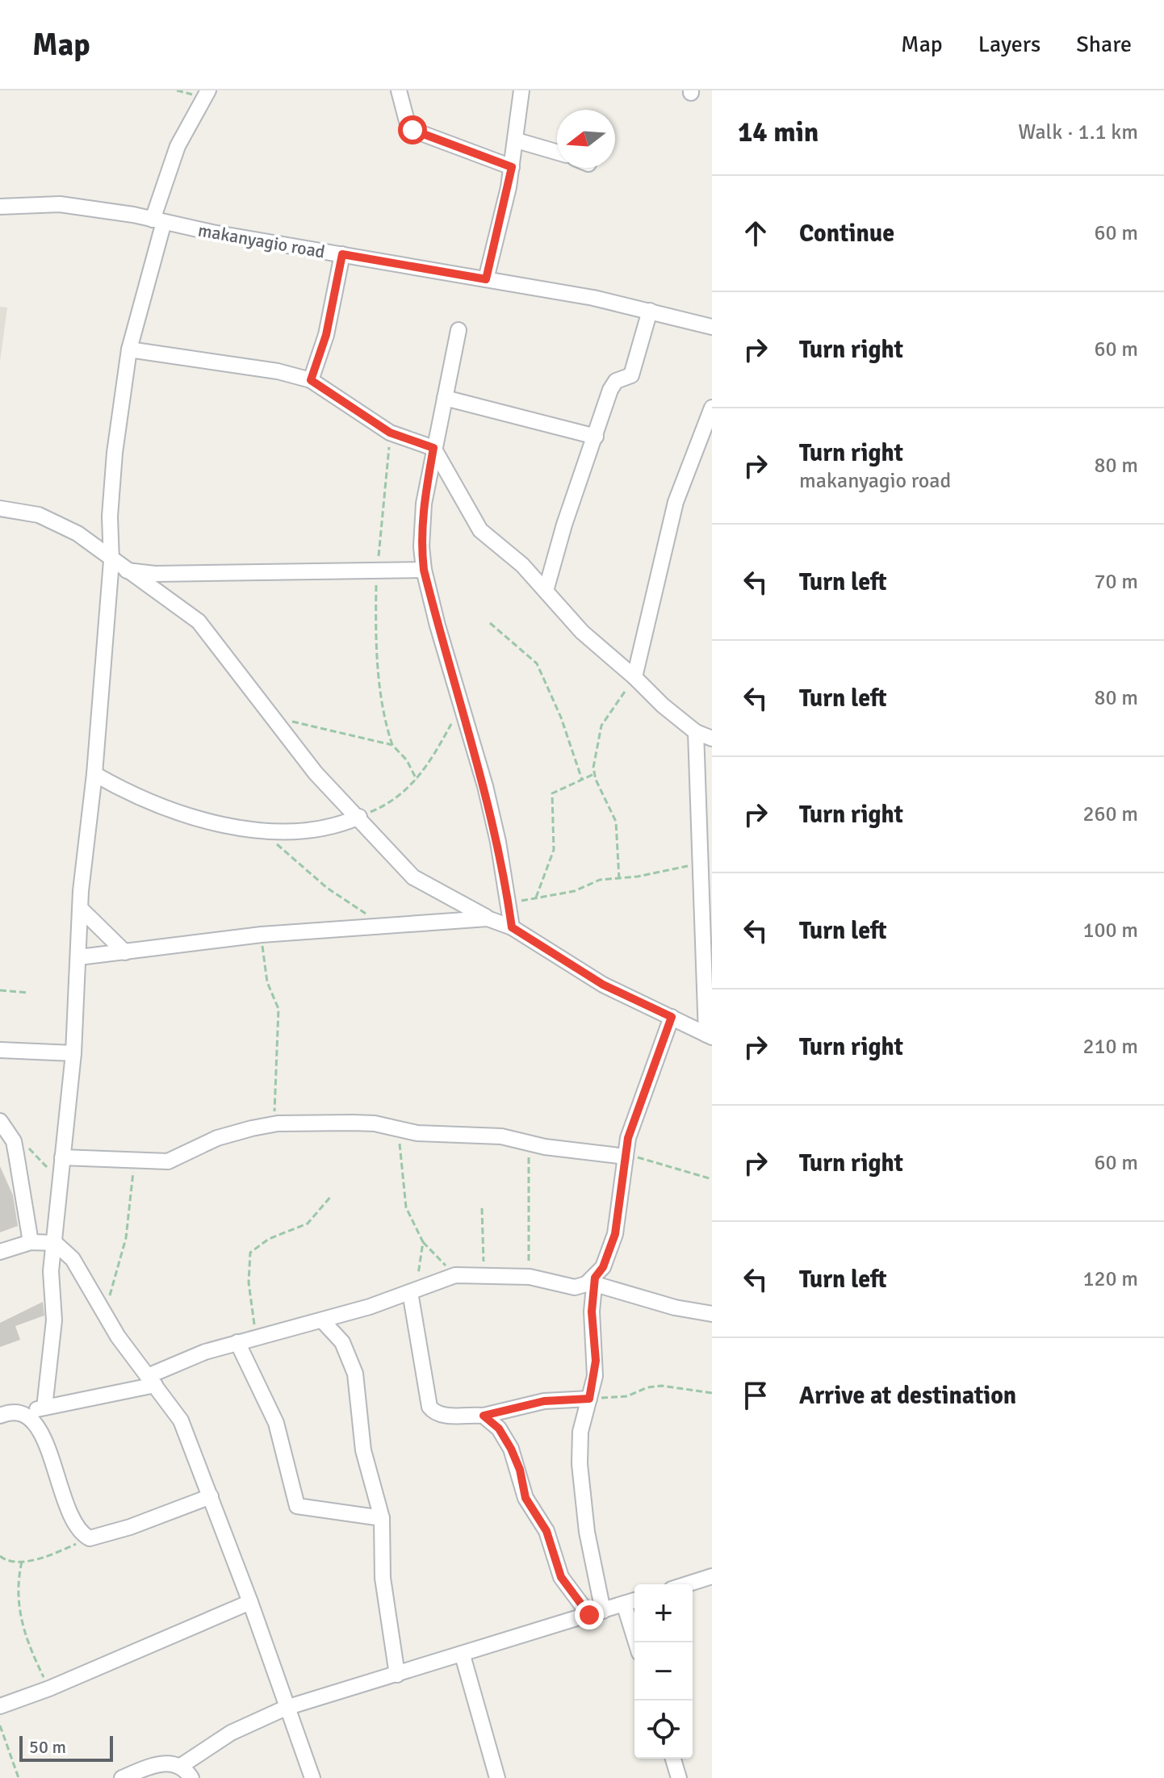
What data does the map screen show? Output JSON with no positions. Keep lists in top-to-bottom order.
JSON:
{
  "streets": {
    "street": ["makanyagio road"]
  },
  "scale_bar": "50 m",
  "north": "left",
  "page": {
    "header": "Map",
    "nav": ["Map", "Layers", "Share"],
    "heading": ["14 min", "Walk · 1.1 km"],
    "list": [
      ["Continue", "60 m"],
      ["Turn right", "60 m"],
      ["Turn right", "makanyagio road", "80 m"],
      ["Turn left", "70 m"],
      ["Turn left", "80 m"],
      ["Turn right", "260 m"],
      ["Turn left", "100 m"],
      ["Turn right", "210 m"],
      ["Turn right", "60 m"],
      ["Turn left", "120 m"],
      "Arrive at destination"
    ],
    "map_buttons": ["+", "−"],
    "scale": "50 m"
  }
}
